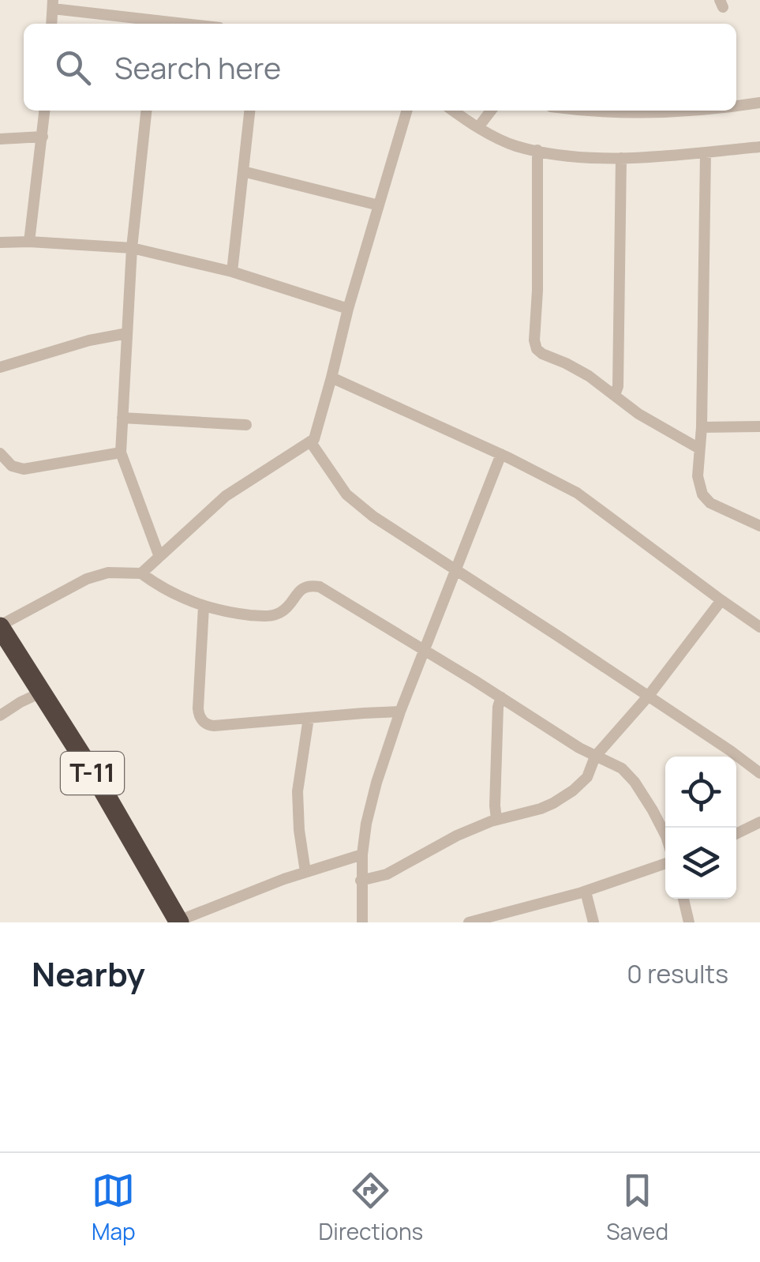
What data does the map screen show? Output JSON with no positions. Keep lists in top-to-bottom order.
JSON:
{
  "streets": {
    "highway": ["T-11"]
  },
  "page": {
    "search": "Search here",
    "heading": ["Nearby", "0 results"],
    "nav": ["Map", "Directions", "Saved"]
  }
}
